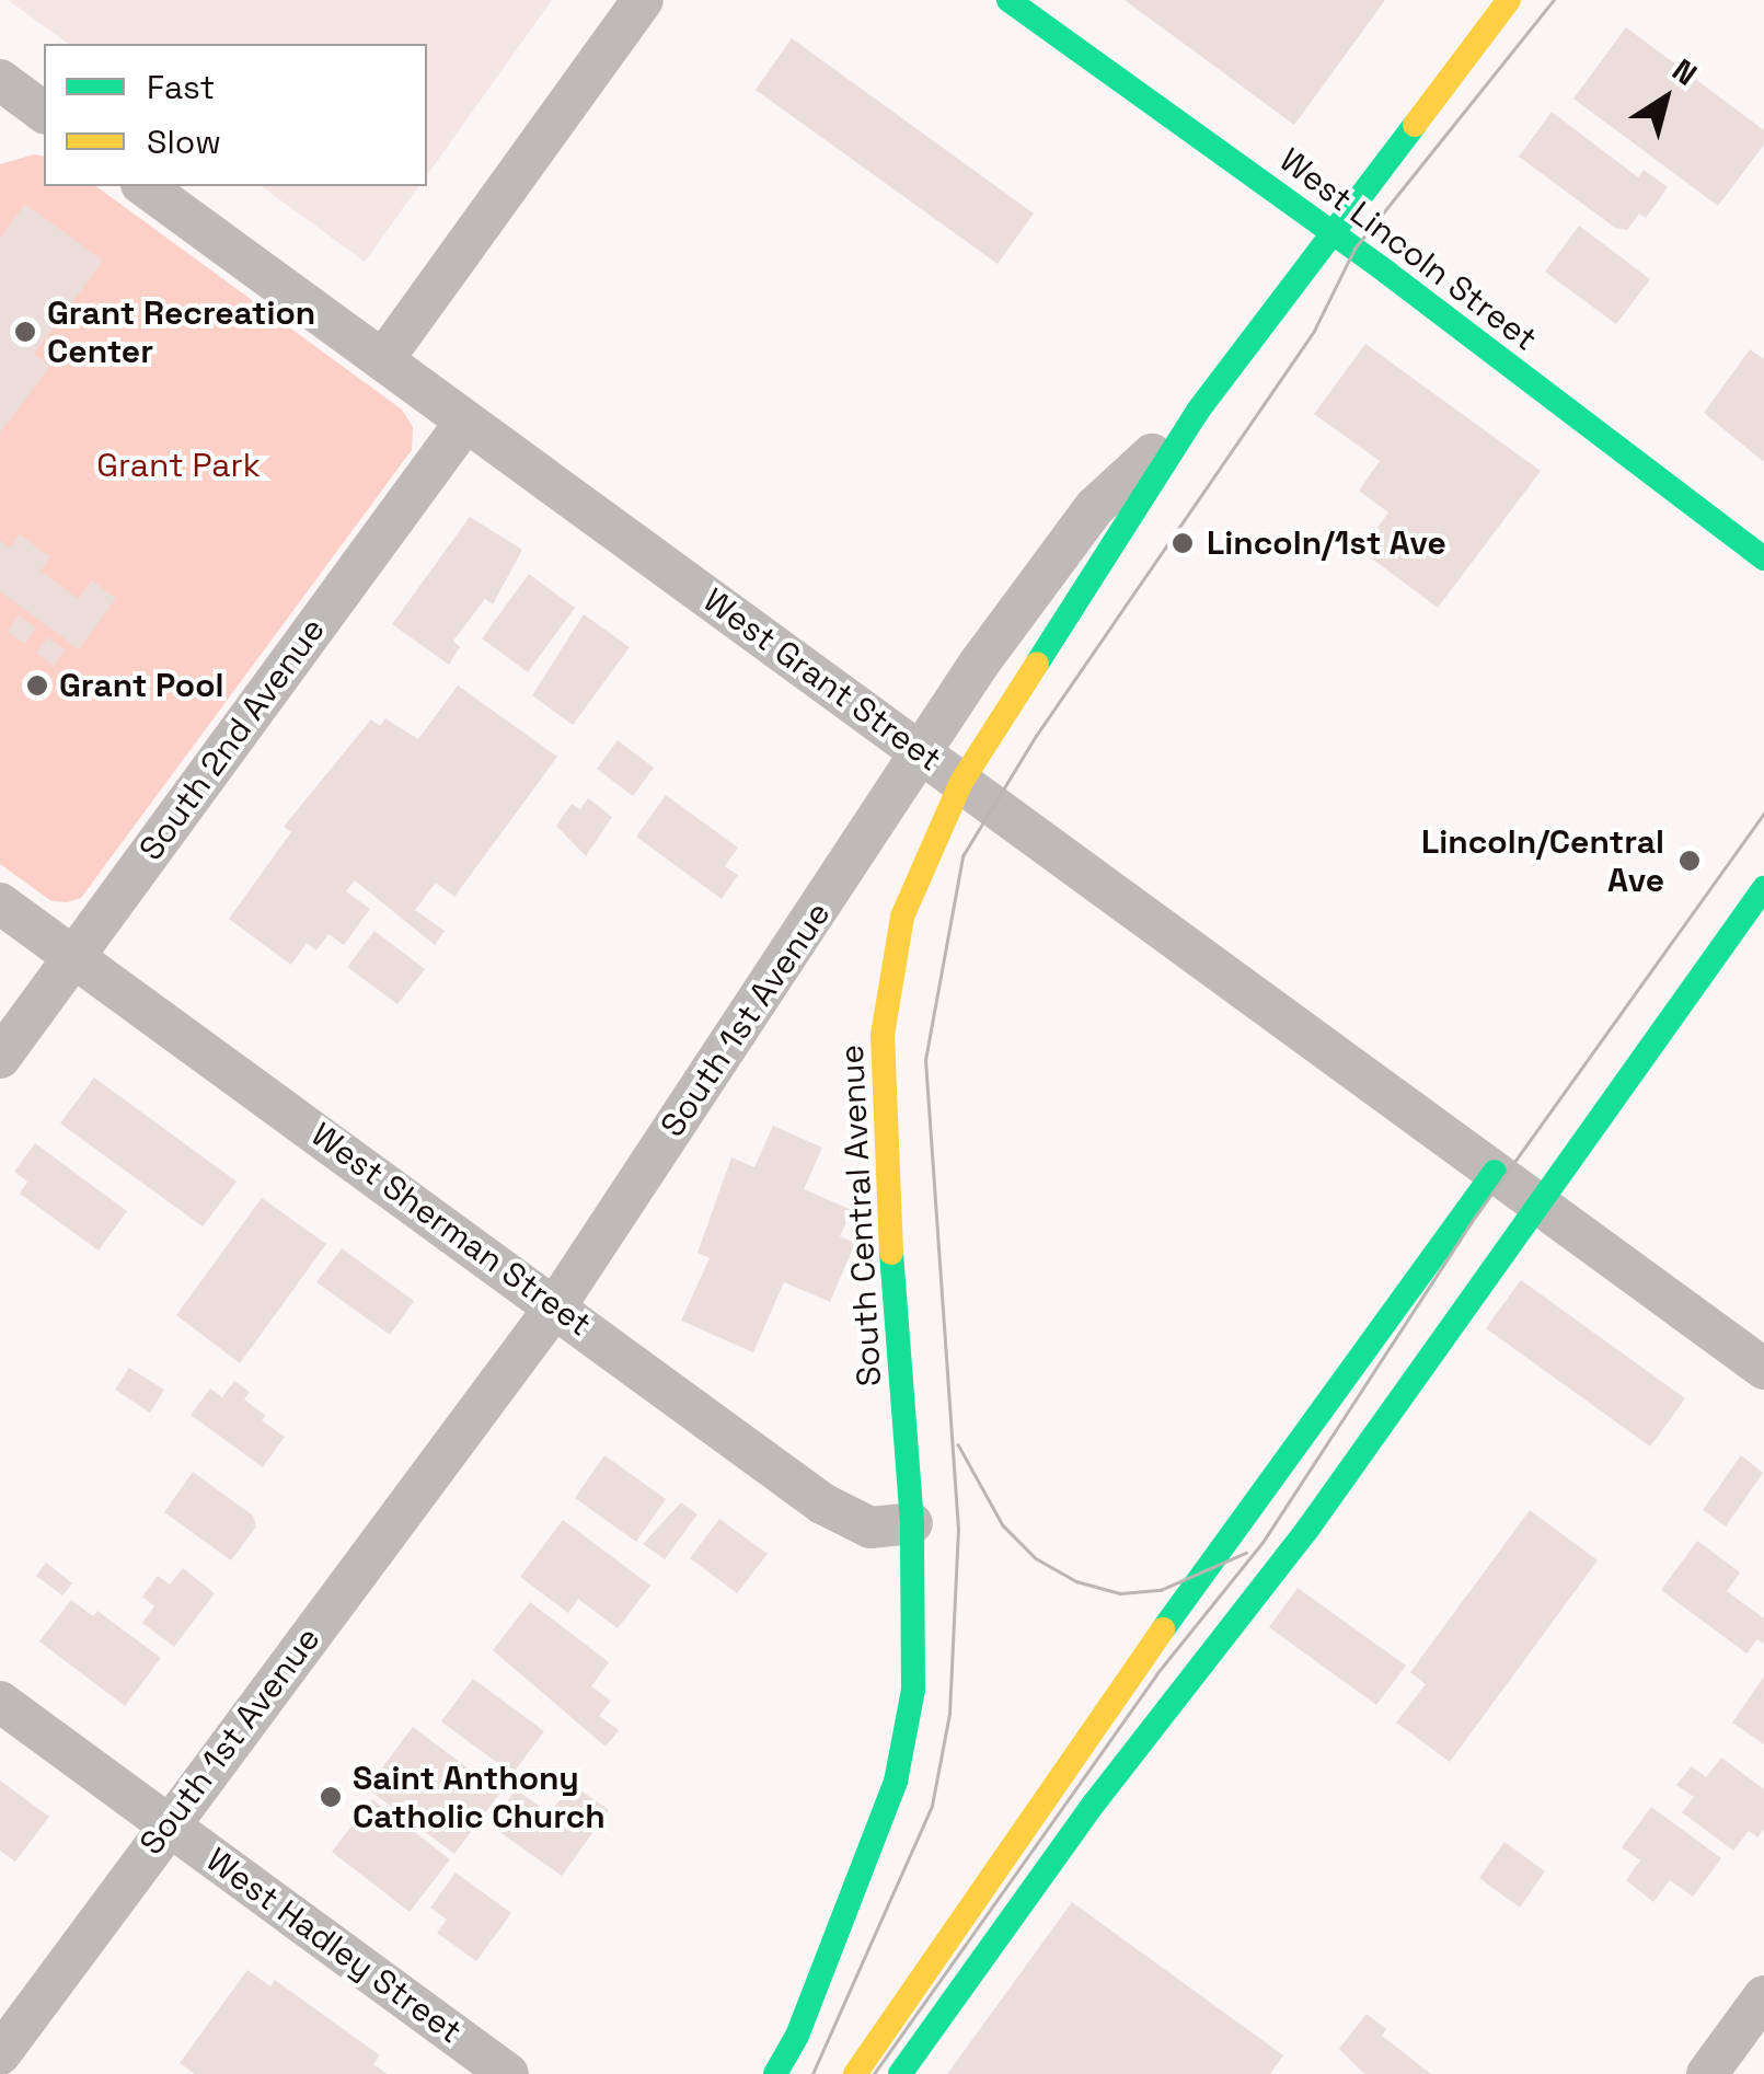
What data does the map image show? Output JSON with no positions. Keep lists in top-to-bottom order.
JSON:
{
  "streets": {
    "main road": ["West Lincoln Street", "South 1st Avenue", "South Central Avenue"],
    "street": [
      "West Grant Street",
      "South 2nd Avenue",
      "West Sherman Street",
      "West Hadley Street"
    ]
  },
  "crossings": [
    ["West Lincoln Street", "South 1st Avenue"],
    ["West Grant Street", "South 2nd Avenue"],
    ["West Grant Street", "South 1st Avenue"],
    ["West Grant Street", "South Central Avenue"],
    ["South 2nd Avenue", "West Sherman Street"],
    ["South 1st Avenue", "South Central Avenue"],
    ["South 1st Avenue", "West Sherman Street"],
    ["South 1st Avenue", "West Hadley Street"],
    ["South Central Avenue", "West Sherman Street"]
  ],
  "parks": ["Grant Park"],
  "places": [
    "Grant Recreation Center",
    "Lincoln/1st Ave",
    "Grant Pool",
    "Lincoln/Central Ave",
    "Saint Anthony Catholic Church"
  ],
  "legend": ["Fast", "Slow"],
  "north": "top right"
}
